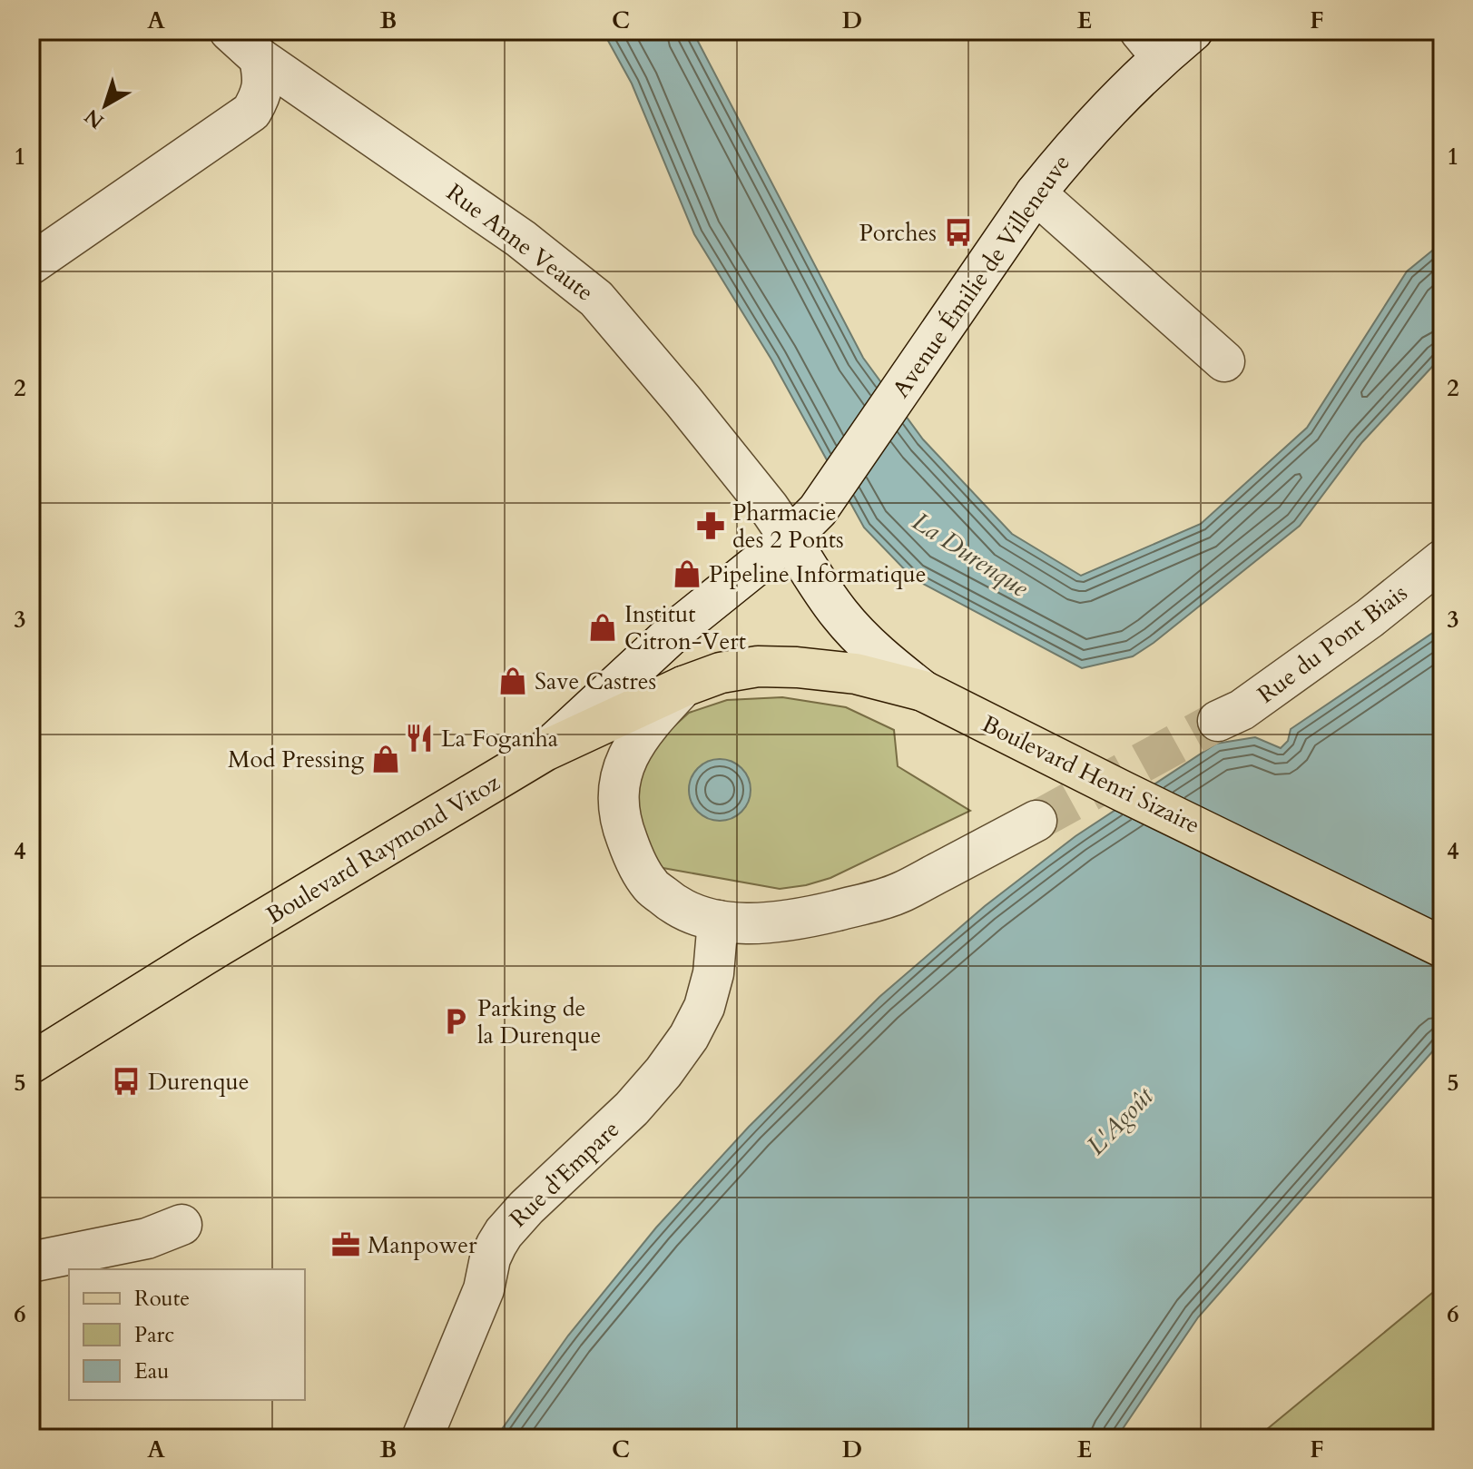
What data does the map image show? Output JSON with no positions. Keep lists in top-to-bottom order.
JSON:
{
  "streets": {
    "main road": ["Boulevard Henri Sizaire", "Boulevard Raymond Vitoz"],
    "street": [
      "Rue Anne Veaute",
      "Avenue Émilie de Villeneuve",
      "Rue du Pont Biais",
      "Rue d'Empare"
    ]
  },
  "crossings": [
    ["Rue Anne Veaute", "Avenue Émilie de Villeneuve"],
    ["Rue Anne Veaute", "Boulevard Henri Sizaire"],
    ["Avenue Émilie de Villeneuve", "Boulevard Henri Sizaire"],
    ["Avenue Émilie de Villeneuve", "Boulevard Raymond Vitoz"],
    ["Boulevard Henri Sizaire", "Boulevard Raymond Vitoz"]
  ],
  "water": ["La Durenque", "L'Agoût"],
  "places": {
    "bus stop": ["Porches", "Durenque"],
    "pharmacy": ["Pharmacie des 2 Ponts"],
    "shop": [
      "Pipeline Informatique",
      "Institut Citron-Vert",
      "Save Castres",
      "Mod Pressing"
    ],
    "restaurant": ["La Foganha"],
    "parking": ["Parking de la Durenque"],
    "office": ["Manpower"]
  },
  "legend": ["Route", "Parc", "Eau"],
  "north": "bottom left",
  "grid": {
    "columns": [
      "A",
      "B",
      "C",
      "D",
      "E",
      "F"
    ],
    "rows": [
      "1",
      "2",
      "3",
      "4",
      "5",
      "6"
    ]
  }
}
